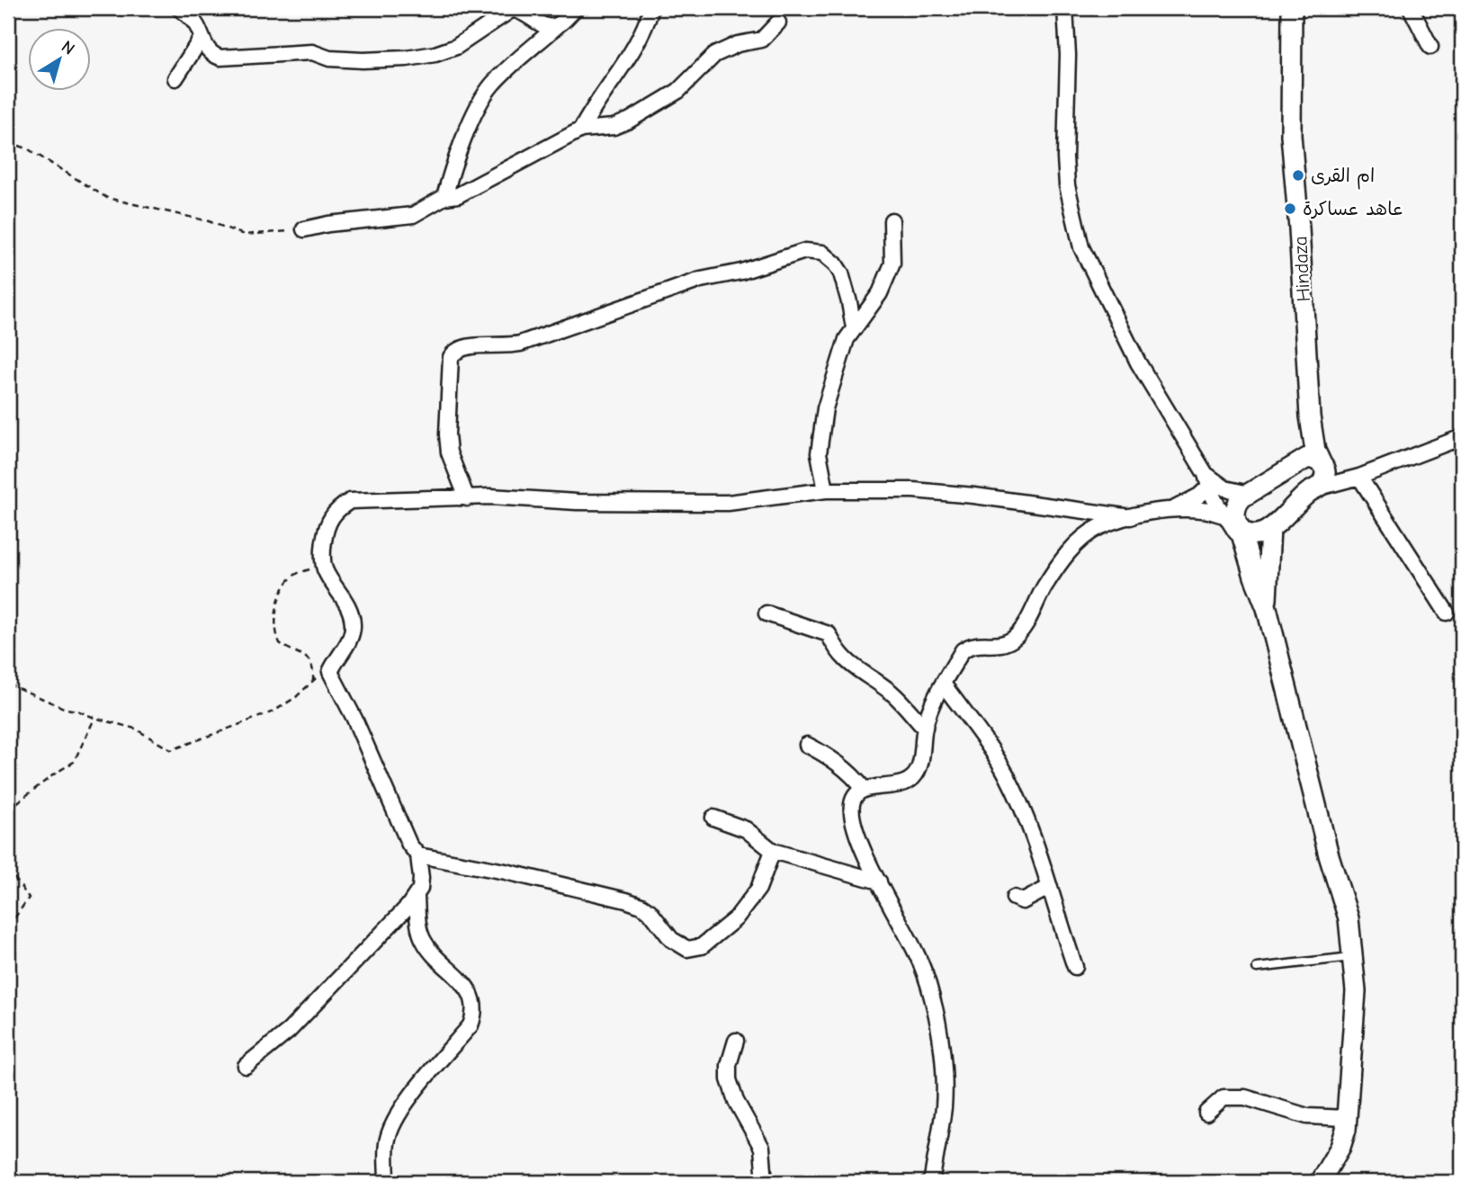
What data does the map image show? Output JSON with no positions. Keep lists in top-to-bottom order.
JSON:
{
  "streets": {
    "street": ["Hindaza"]
  },
  "places": ["ام القرى", "عاهد عساكرة"],
  "north": "top right"
}
